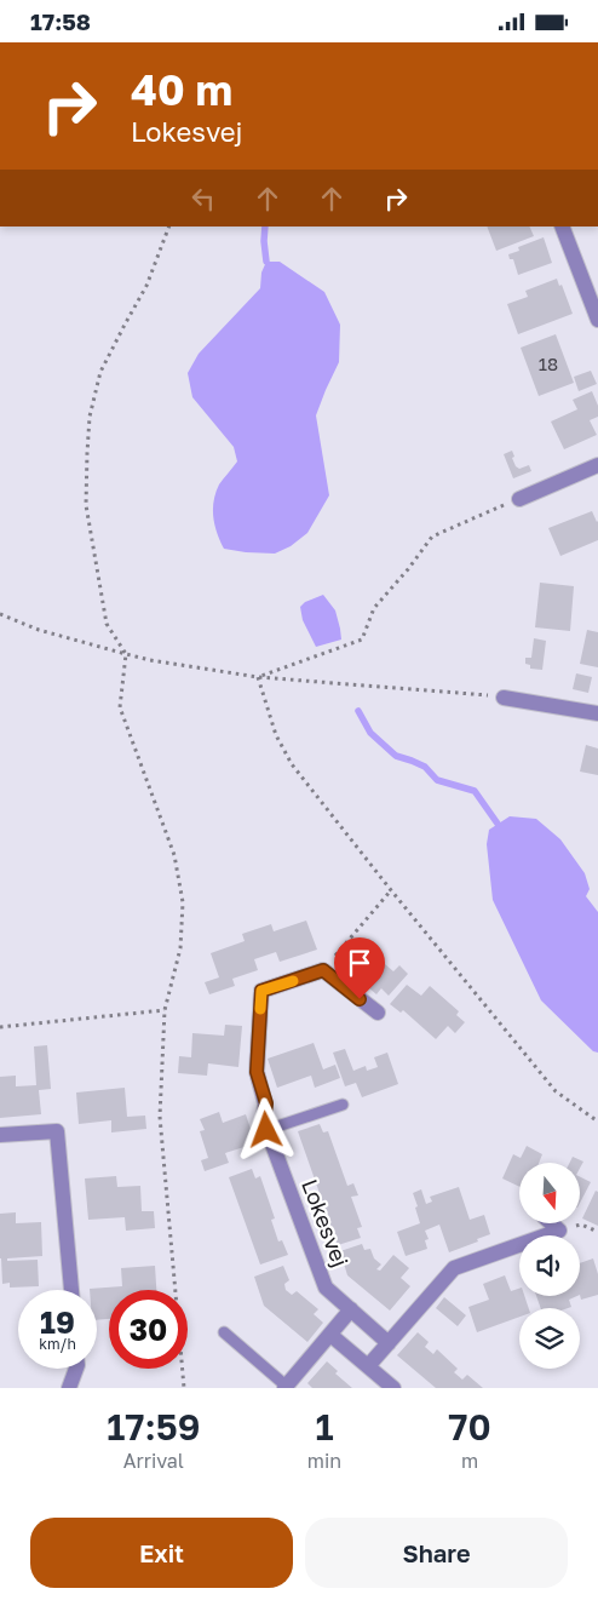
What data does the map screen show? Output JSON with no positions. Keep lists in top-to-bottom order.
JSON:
{
  "streets": {
    "street": ["Lokesvej"]
  },
  "house_numbers": ["18"],
  "north": "bottom",
  "page": {
    "status": "17:58",
    "turn": ["40 m", "Lokesvej"],
    "speed": "19 km/h",
    "limit": "30",
    "eta": [
      "17:59",
      "Arrival",
      "1",
      "min",
      "70",
      "m"
    ],
    "buttons": ["Exit", "Share"]
  }
}
